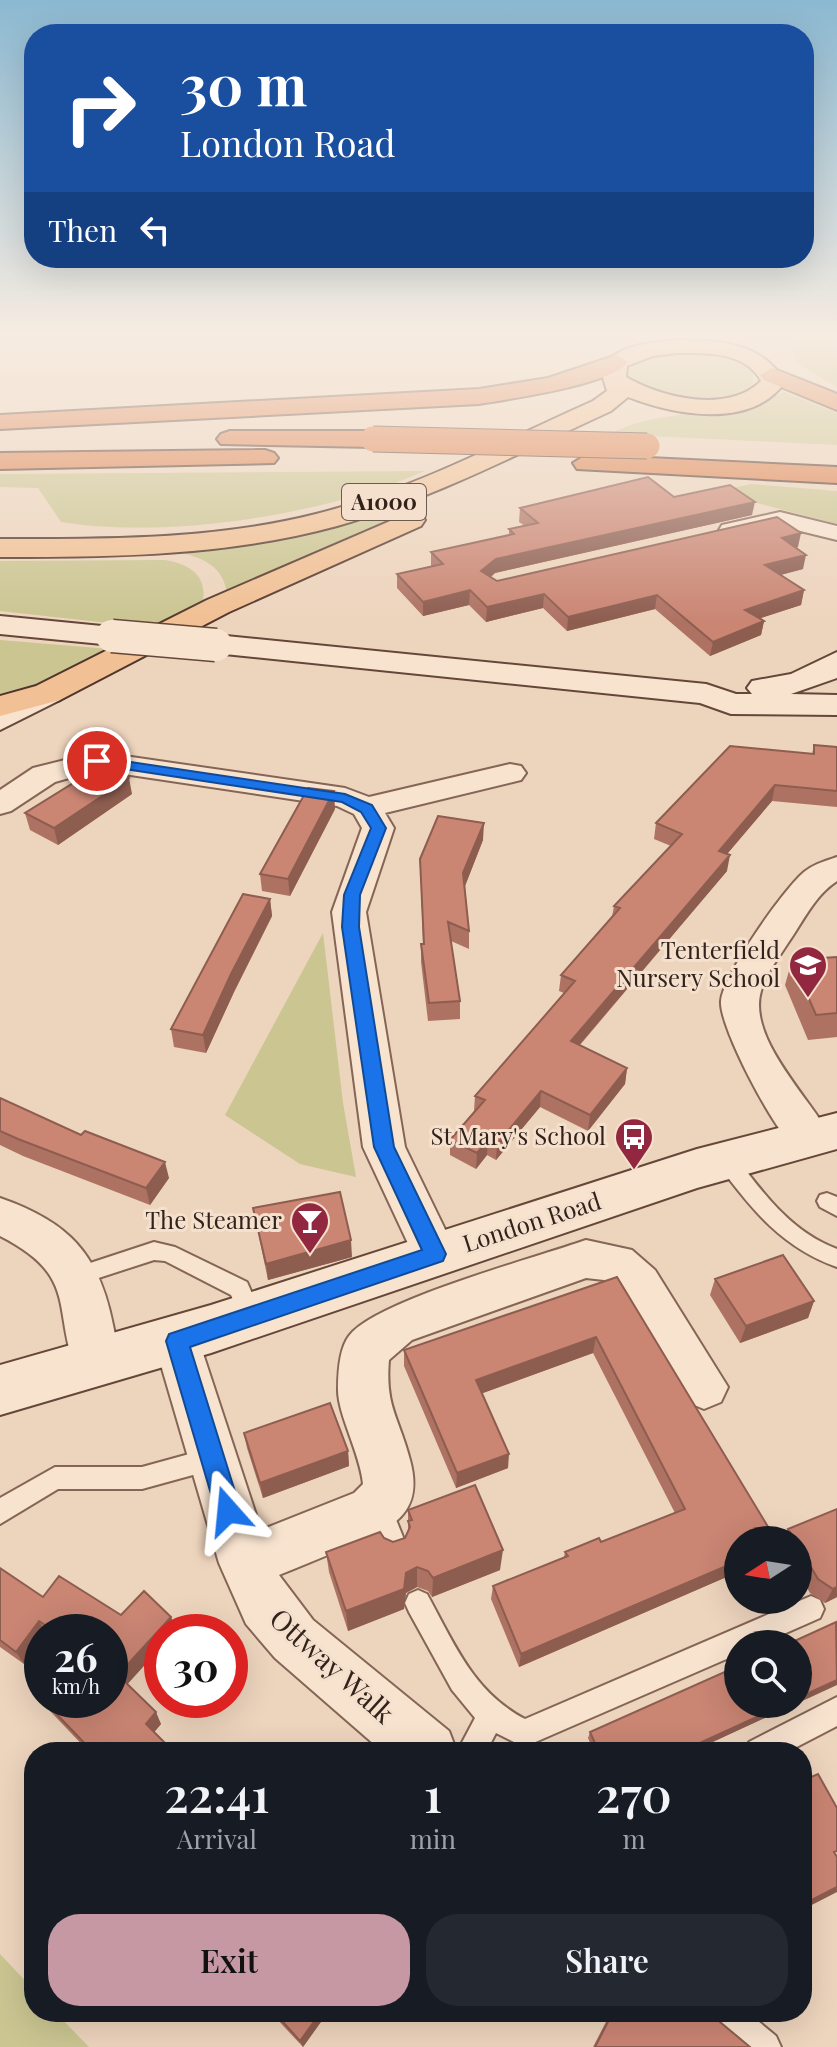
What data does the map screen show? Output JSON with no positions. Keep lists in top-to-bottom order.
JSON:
{
  "streets": {
    "main road": ["A1000", "London Road"],
    "street": ["Ottway Walk"]
  },
  "crossings": [
    ["London Road", "Ottway Walk"]
  ],
  "places": {
    "school or university": ["Tenterfield Nursery School"],
    "bus stop": ["St Mary's School"],
    "bar": ["The Steamer"]
  },
  "north": "left",
  "page": {
    "turn": ["30 m", "London Road"],
    "then": "Then",
    "speed": "26 km/h",
    "limit": "30",
    "eta": [
      "22:41",
      "Arrival",
      "1",
      "min",
      "270",
      "m"
    ],
    "buttons": ["Exit", "Share"]
  }
}
